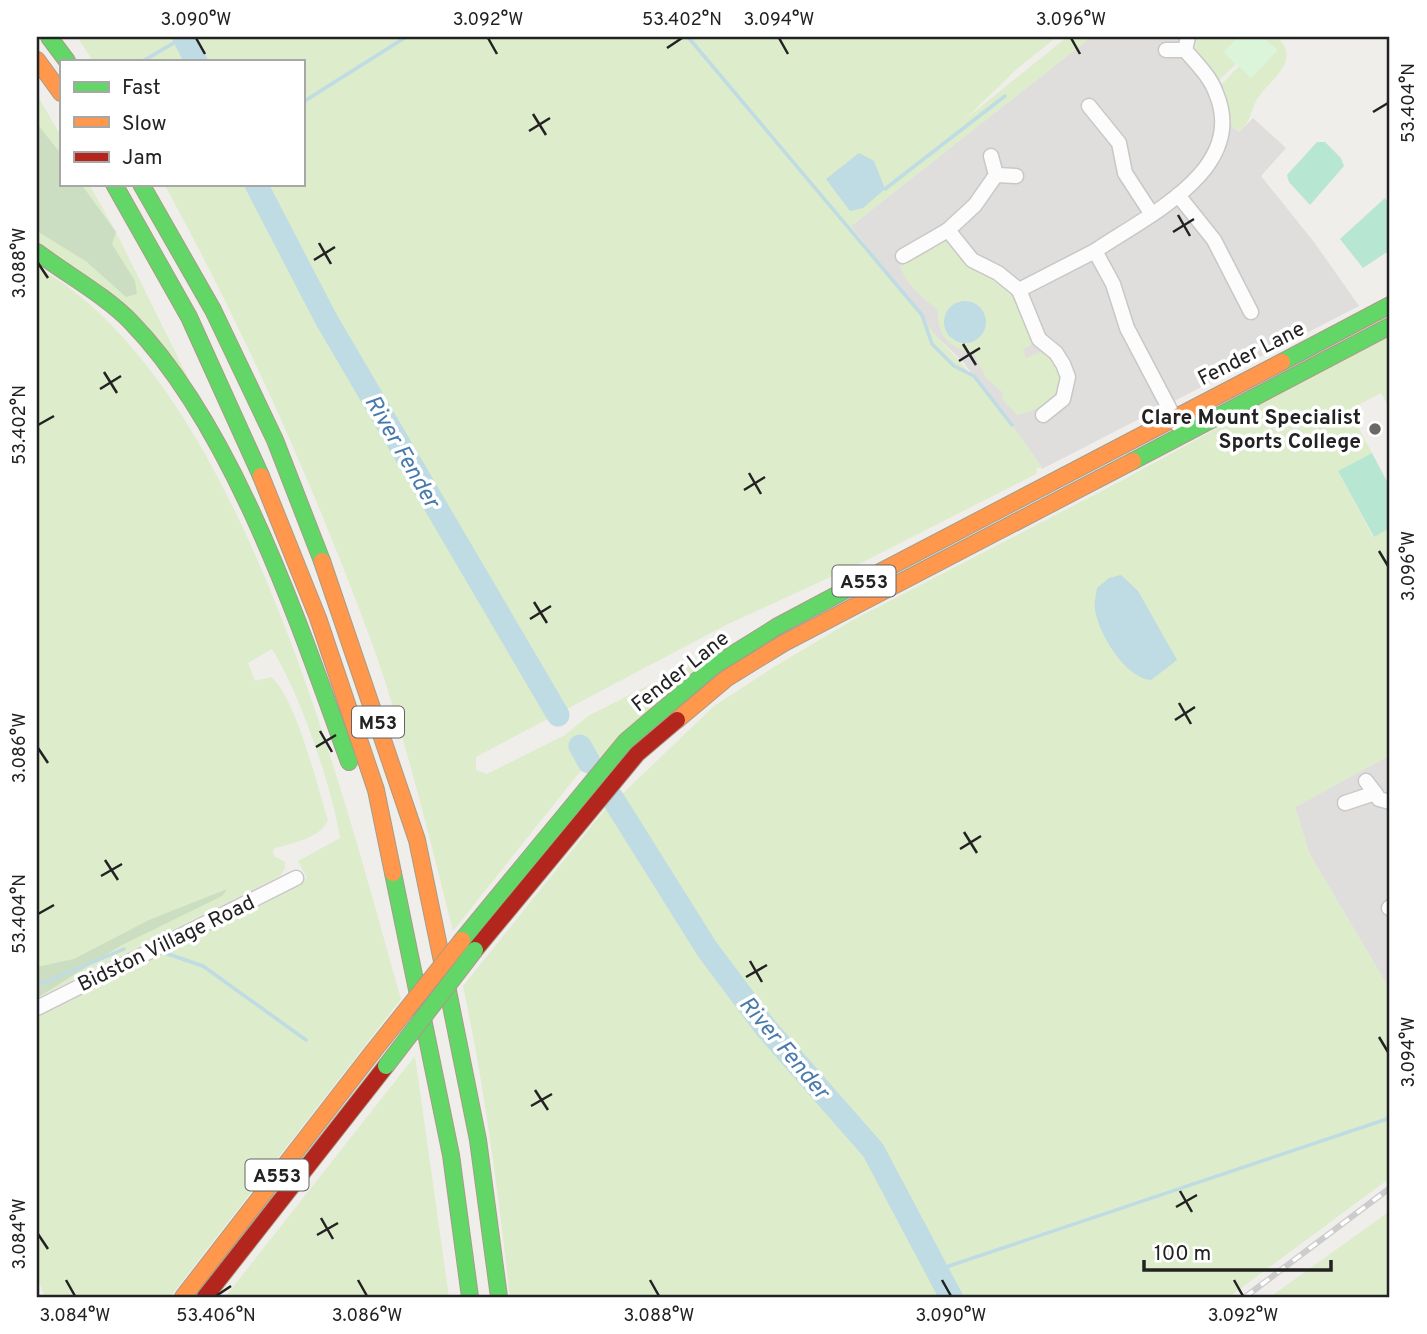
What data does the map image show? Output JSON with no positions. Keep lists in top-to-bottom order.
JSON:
{
  "streets": {
    "main road": ["Fender Lane", "A553", "M53"],
    "street": ["Bidston Village Road"]
  },
  "water": ["River Fender"],
  "places": ["Clare Mount Specialist Sports College"],
  "legend": ["Fast", "Slow", "Jam"],
  "scale_bar": "100 m",
  "coordinates": [
    "3.090°W",
    "3.092°W",
    "53.402°N",
    "3.094°W",
    "3.096°W",
    "53.404°N",
    "3.088°W",
    "3.086°W",
    "3.084°W",
    "53.406°N"
  ]
}
